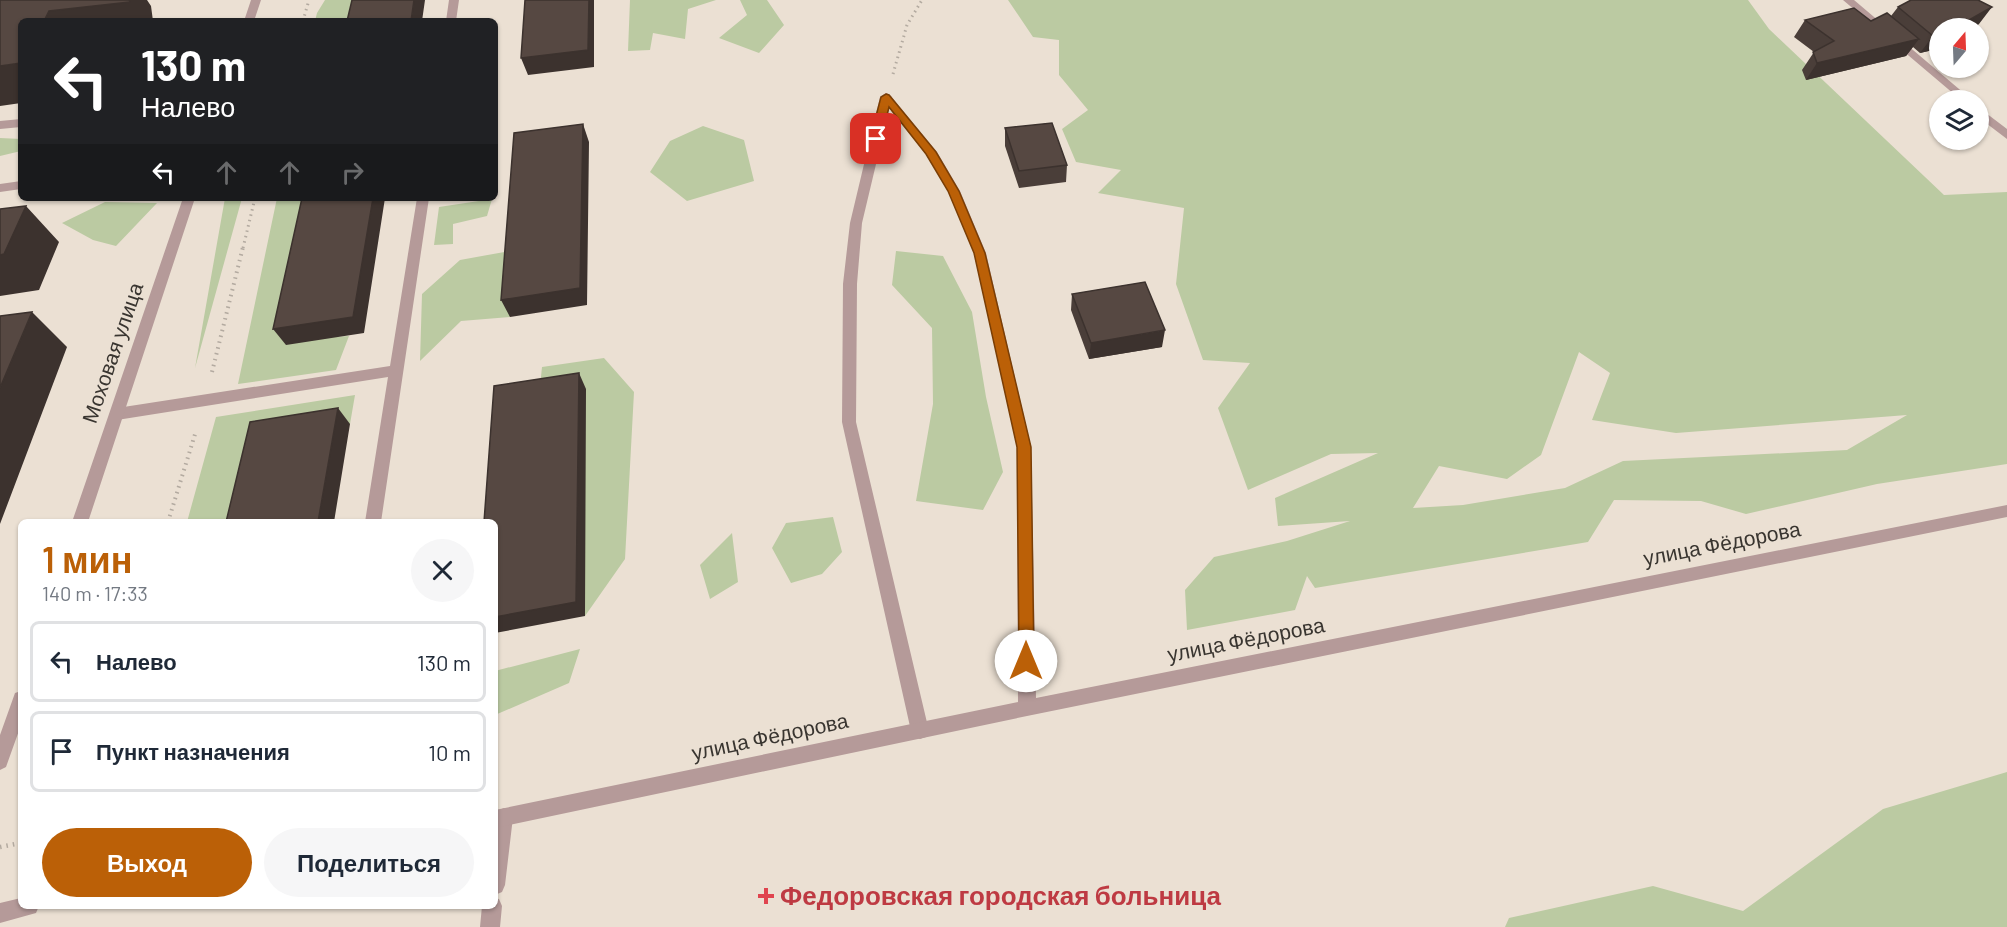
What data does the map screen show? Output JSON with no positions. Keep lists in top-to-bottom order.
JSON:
{
  "streets": {
    "street": ["Моховая улица", "улица Фёдорова"]
  },
  "places": {
    "health": ["Федоровская городская больница"]
  },
  "north": "top",
  "page": {
    "turn": ["130 m", "Налево"],
    "heading": ["1 мин", "140 m · 17:33"],
    "list": [
      {
        "name": "Налево",
        "value": "130 m"
      },
      {
        "name": "Пункт назначения",
        "value": "10 m"
      }
    ],
    "buttons": ["Выход", "Поделиться"]
  }
}
